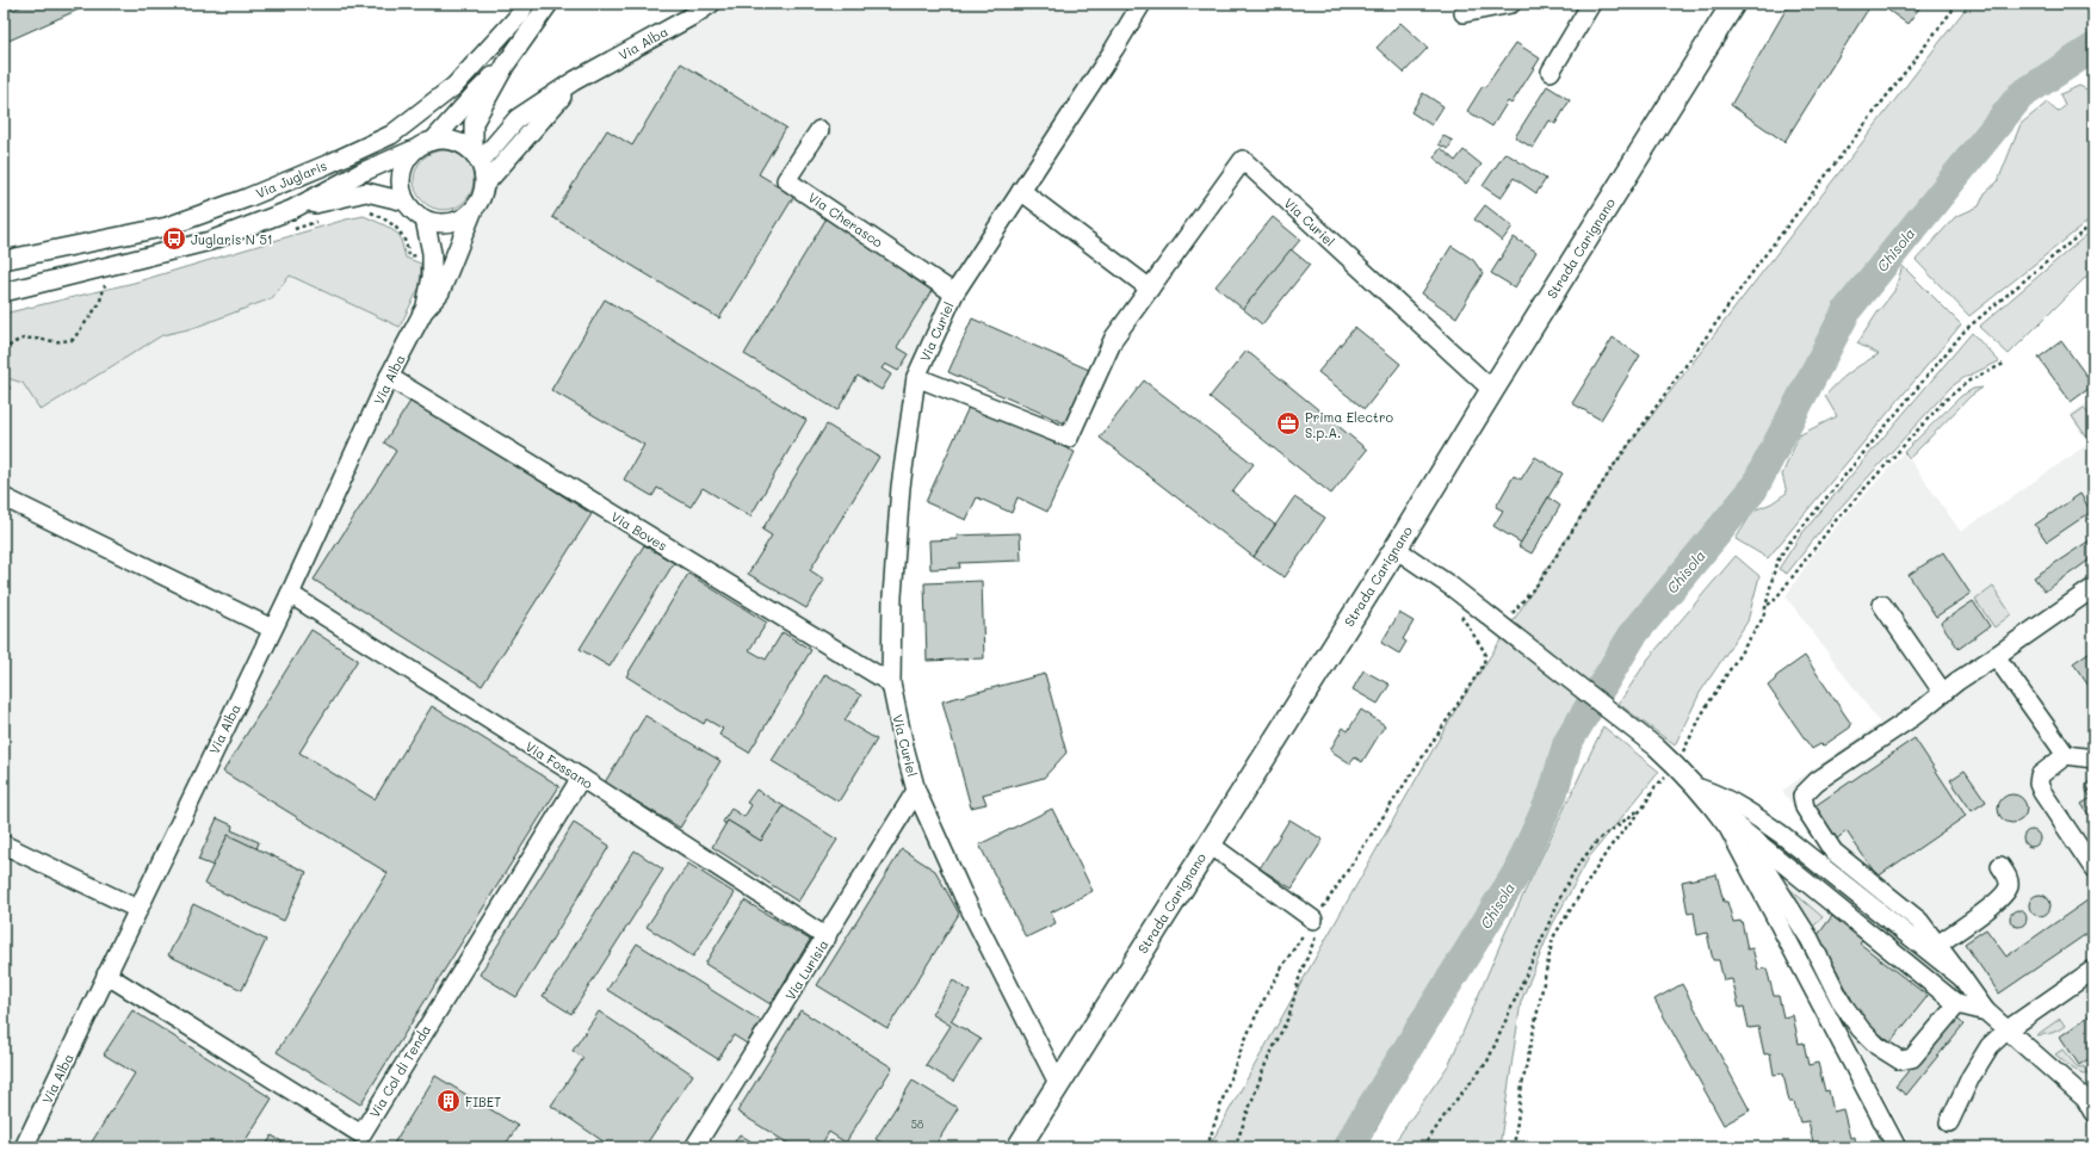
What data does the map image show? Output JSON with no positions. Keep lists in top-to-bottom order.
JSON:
{
  "streets": {
    "main road": ["Strada Carignano"],
    "street": [
      "Via Alba",
      "Via Juglaris",
      "Via Cherasco",
      "Via Curiel",
      "Via Boves",
      "Via Fossano",
      "Via Lurisia",
      "Via Col di Tenda"
    ]
  },
  "crossings": [
    ["Via Alba", "Via Juglaris"],
    ["Via Alba", "Via Boves"],
    ["Via Alba", "Via Fossano"],
    ["Via Alba", "Via Col di Tenda"],
    ["Via Cherasco", "Via Curiel"],
    ["Via Curiel", "Strada Carignano"],
    ["Via Curiel", "Via Boves"],
    ["Via Curiel", "Via Lurisia"],
    ["Via Fossano", "Via Lurisia"],
    ["Via Fossano", "Via Col di Tenda"]
  ],
  "water": ["Chisola"],
  "places": {
    "bus stop": ["Juglaris N 51"],
    "office": ["Prima Electro S.p.A."],
    "building": ["FIBET"]
  },
  "house_numbers": ["58"]
}
